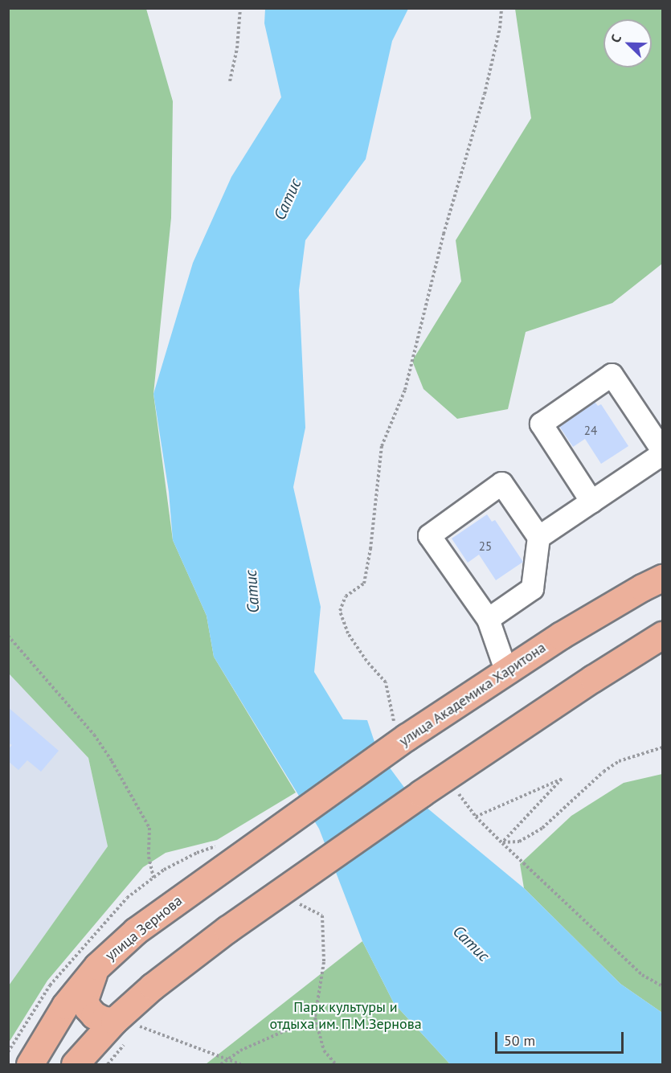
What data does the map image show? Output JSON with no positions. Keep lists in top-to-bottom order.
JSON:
{
  "streets": {
    "main road": ["улица Академика Харитона", "улица Зернова"]
  },
  "crossings": [
    ["улица Академика Харитона", "улица Зернова"]
  ],
  "water": ["Сатис"],
  "parks": ["Парк культуры и отдыха им. П.М.Зернова"],
  "house_numbers": ["24", "25"],
  "scale_bar": "50 m",
  "north": "top left"
}
